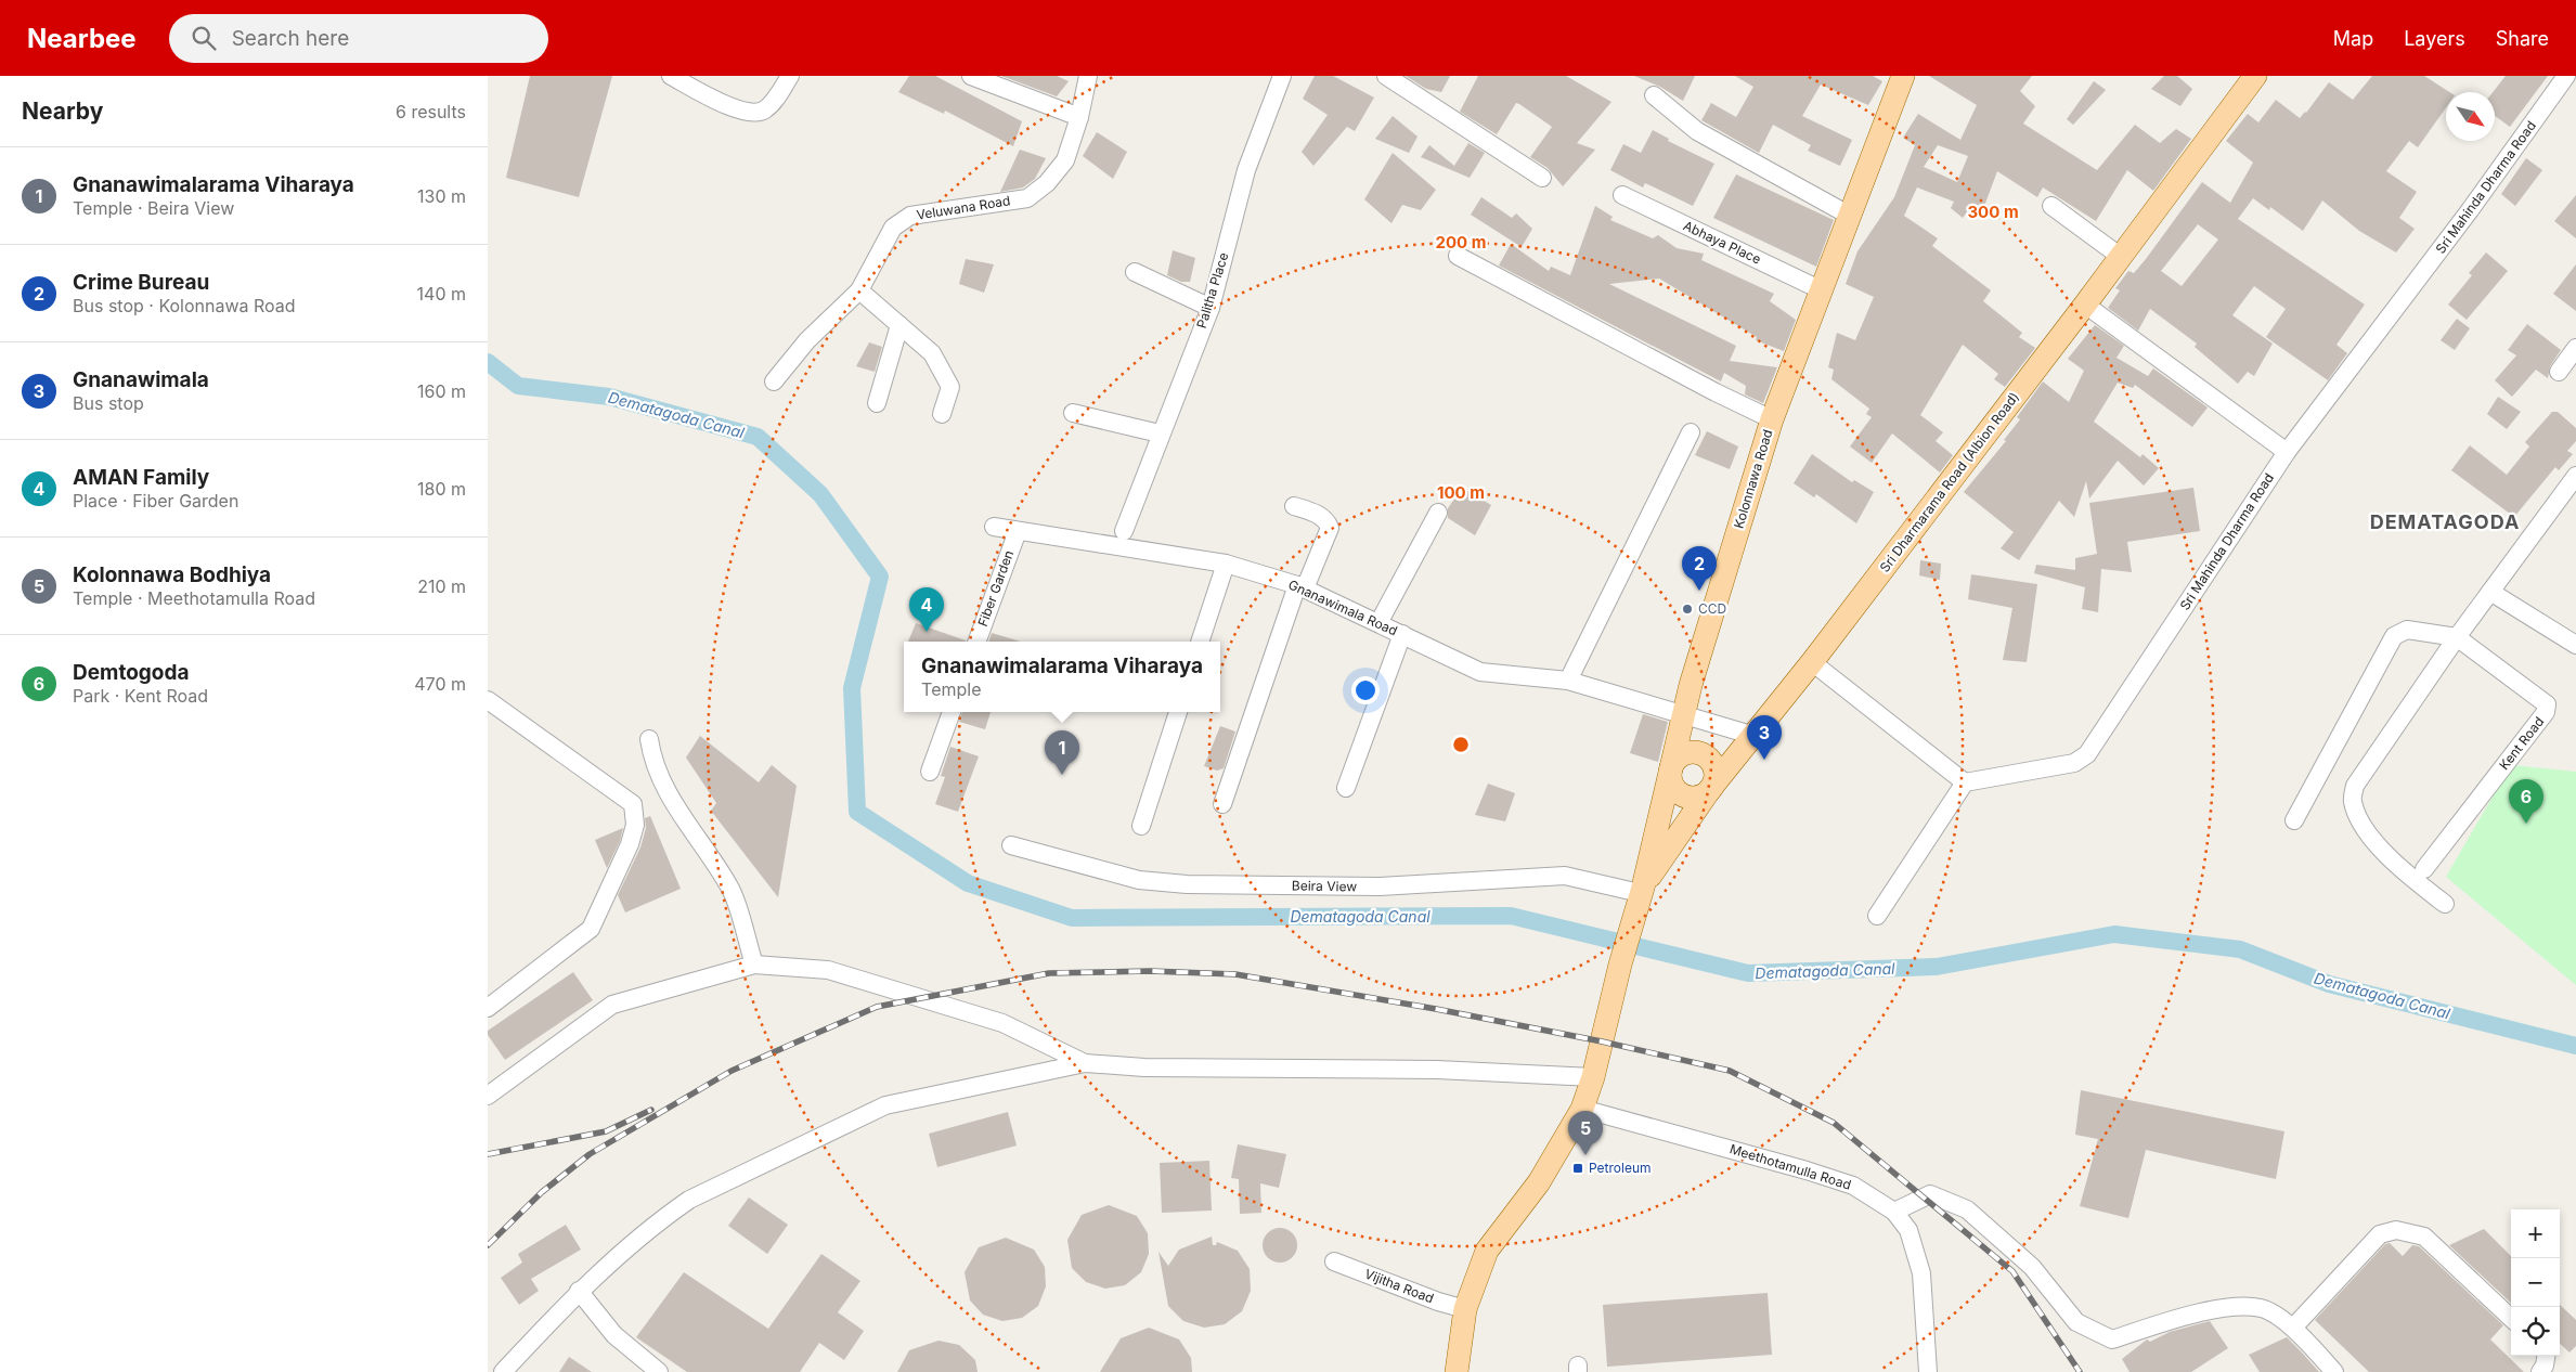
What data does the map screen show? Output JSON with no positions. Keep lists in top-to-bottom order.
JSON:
{
  "streets": {
    "main road": ["Kolonnawa Road", "Sri Dharmarama Road (Albion Road)"],
    "street": [
      "Sri Mahinda Dharma Road",
      "Veluwana Road",
      "Abhaya Place",
      "Palitha Place",
      "Fiber Garden",
      "Gnanawimala Road",
      "Kent Road",
      "Beira View",
      "Meethotamulla Road",
      "Vijitha Road"
    ]
  },
  "crossings": [
    ["Abhaya Place", "Kolonnawa Road"],
    ["Kolonnawa Road", "Sri Dharmarama Road (Albion Road)"],
    ["Kolonnawa Road", "Gnanawimala Road"],
    ["Kolonnawa Road", "Beira View"],
    ["Kolonnawa Road", "Meethotamulla Road"],
    ["Kolonnawa Road", "Vijitha Road"],
    ["Sri Dharmarama Road (Albion Road)", "Gnanawimala Road"],
    ["Sri Dharmarama Road (Albion Road)", "Beira View"],
    ["Fiber Garden", "Gnanawimala Road"]
  ],
  "districts": ["DEMATAGODA"],
  "water": ["Dematagoda Canal"],
  "places": {
    "other": ["CCD"],
    "transit": ["Petroleum"]
  },
  "north": "bottom right",
  "page": {
    "header": "Nearbee",
    "search": "Search here",
    "nav": ["Map", "Layers", "Share"],
    "heading": ["Nearby", "6 results"],
    "list": [
      {
        "mark": "1",
        "name": "Gnanawimalarama Viharaya",
        "note": "Temple · Beira View",
        "value": "130 m"
      },
      {
        "mark": "2",
        "name": "Crime Bureau",
        "note": "Bus stop · Kolonnawa Road",
        "value": "140 m"
      },
      {
        "mark": "3",
        "name": "Gnanawimala",
        "note": "Bus stop",
        "value": "160 m"
      },
      {
        "mark": "4",
        "name": "AMAN Family",
        "note": "Place · Fiber Garden",
        "value": "180 m"
      },
      {
        "mark": "5",
        "name": "Kolonnawa Bodhiya",
        "note": "Temple · Meethotamulla Road",
        "value": "210 m"
      },
      {
        "mark": "6",
        "name": "Demtogoda",
        "note": "Park · Kent Road",
        "value": "470 m"
      }
    ],
    "pins": [
      "2",
      "4",
      "3",
      "1",
      "6",
      "5"
    ],
    "popup": ["Gnanawimalarama Viharaya", "Temple"],
    "map_buttons": ["+", "−"]
  },
  "rings": ["300 m", "200 m", "100 m"]
}
